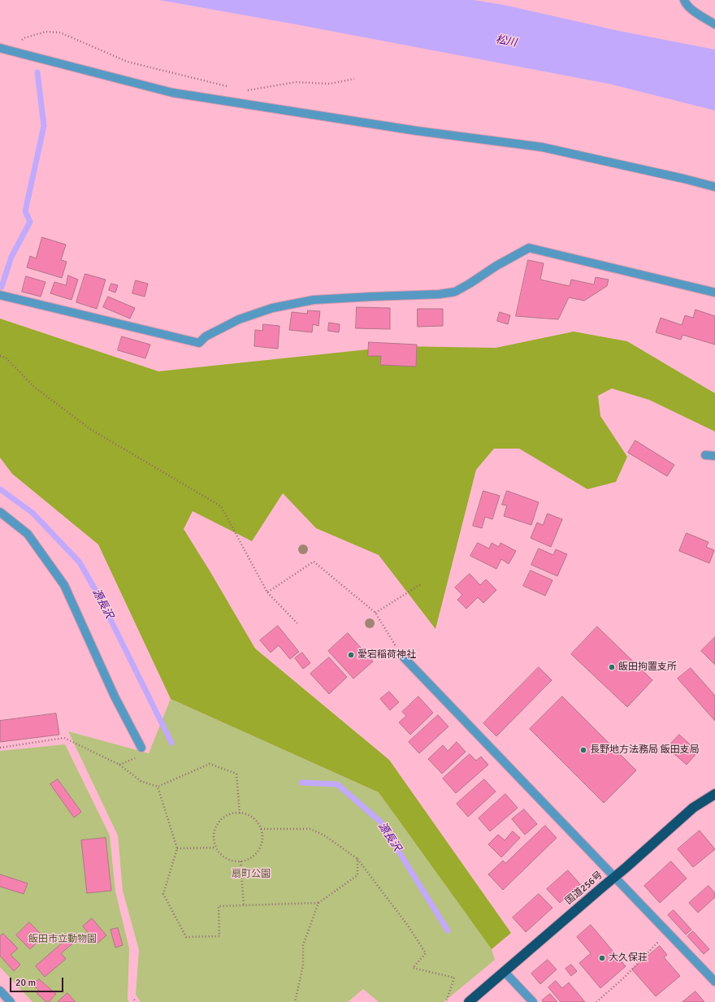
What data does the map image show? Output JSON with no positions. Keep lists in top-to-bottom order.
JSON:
{
  "streets": {
    "highway": ["国道256号"]
  },
  "water": ["松川", "源長沢"],
  "parks": ["扇町公園", "飯田市立動物園"],
  "places": [
    "愛宕稲荷神社",
    "飯田拘置支所",
    "長野地方法務局 飯田支局",
    "大久保荘"
  ],
  "scale_bar": "20 m"
}
